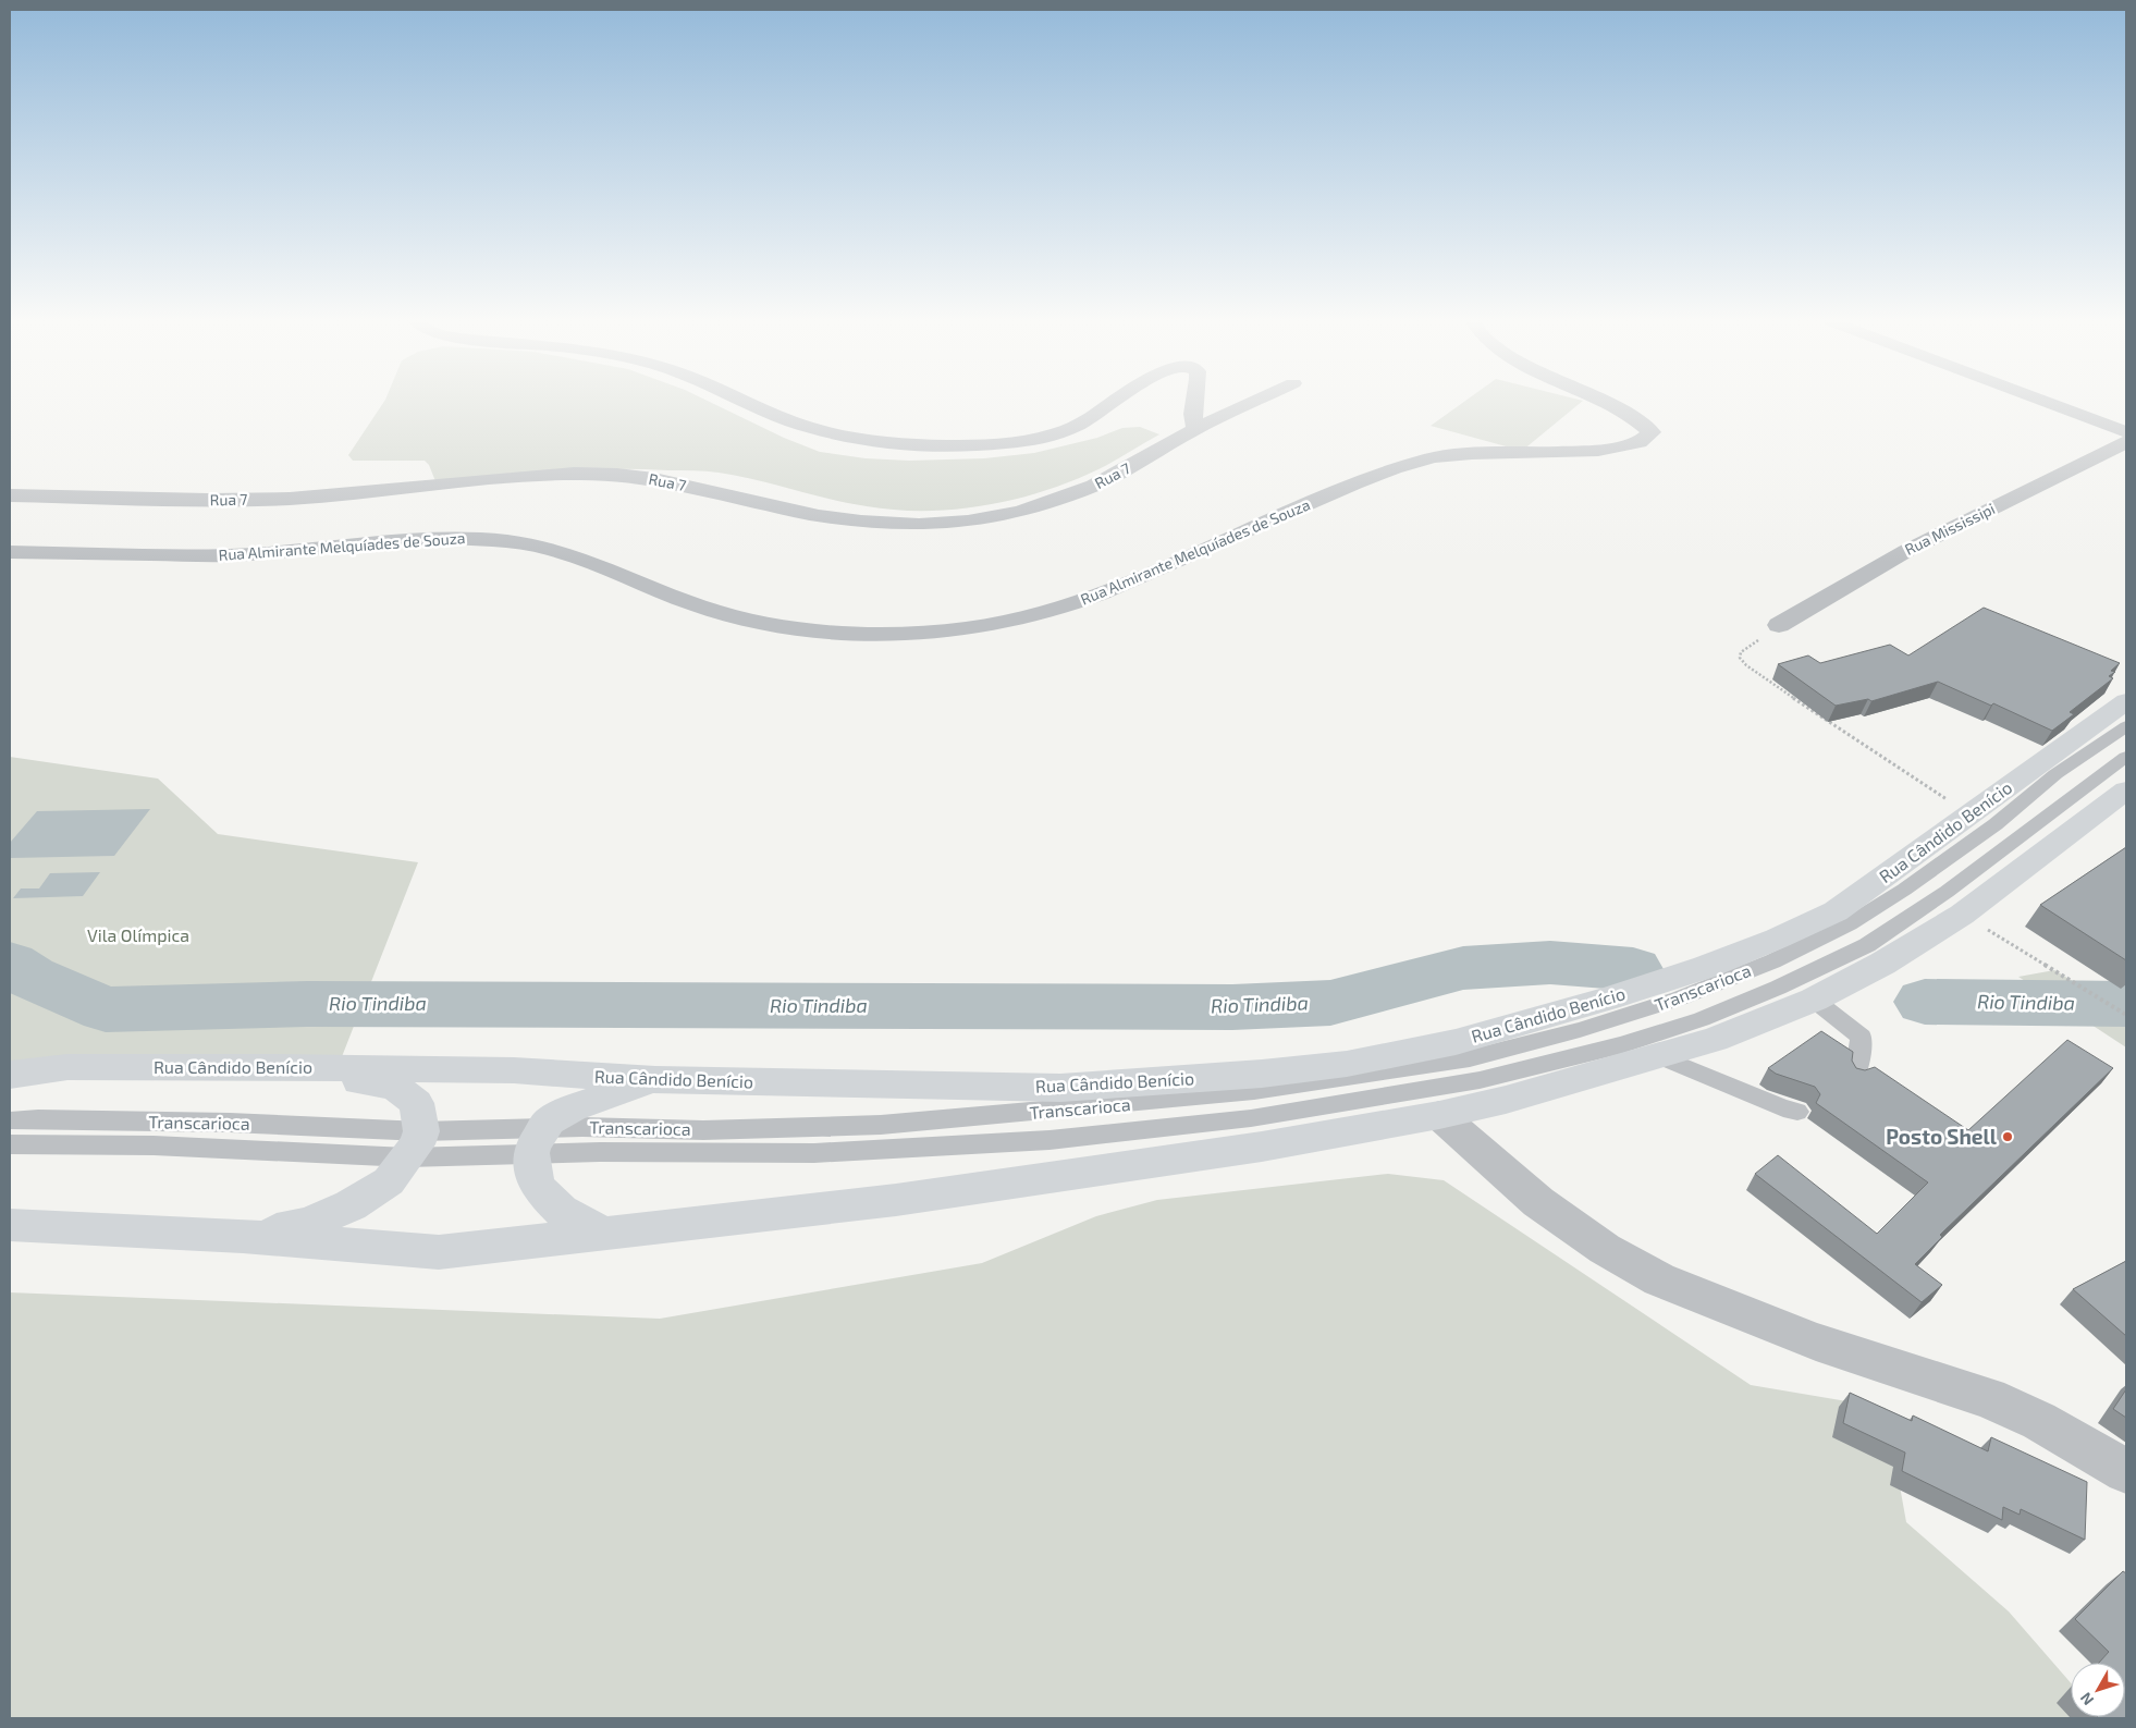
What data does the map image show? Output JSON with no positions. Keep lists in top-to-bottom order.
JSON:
{
  "streets": {
    "main road": ["Rua Cândido Benício"],
    "street": ["Rua 7", "Rua Mississipi", "Rua Almirante Melquíades de Souza"],
    "lane": ["Transcarioca"]
  },
  "water": ["Rio Tindiba"],
  "parks": ["Vila Olímpica"],
  "places": ["Posto Shell"],
  "north": "bottom left"
}
